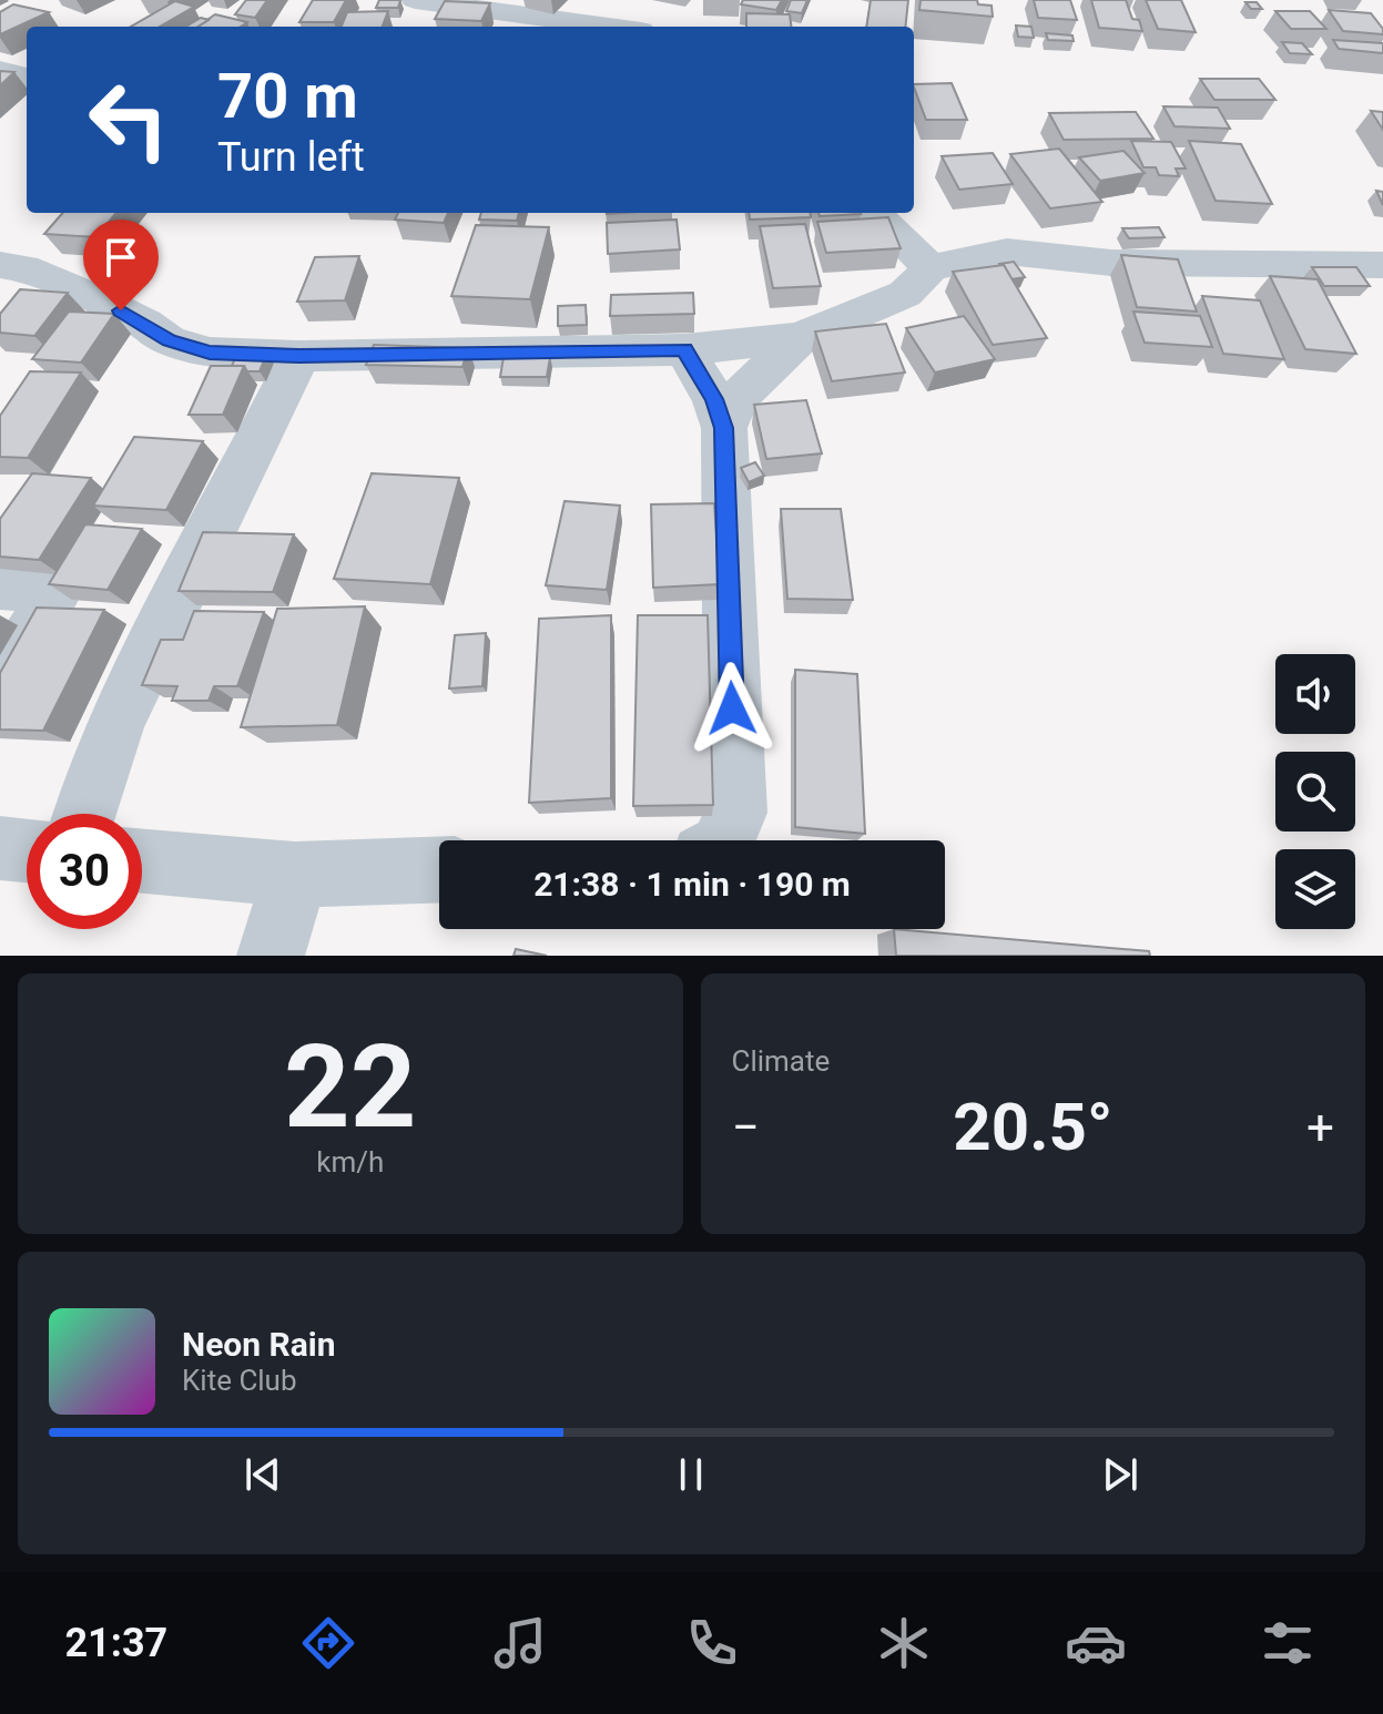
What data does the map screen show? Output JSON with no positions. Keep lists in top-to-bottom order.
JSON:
{
  "page": {
    "turn": ["70 m", "Turn left"],
    "limit": "30",
    "trip": "21:38 · 1 min · 190 m",
    "tile": [
      ["22", "km/h"],
      "Climate"
    ],
    "heat": ["−", "20.5°", "+"],
    "song": ["Neon Rain", "Kite Club"],
    "tabs": "21:37"
  }
}
